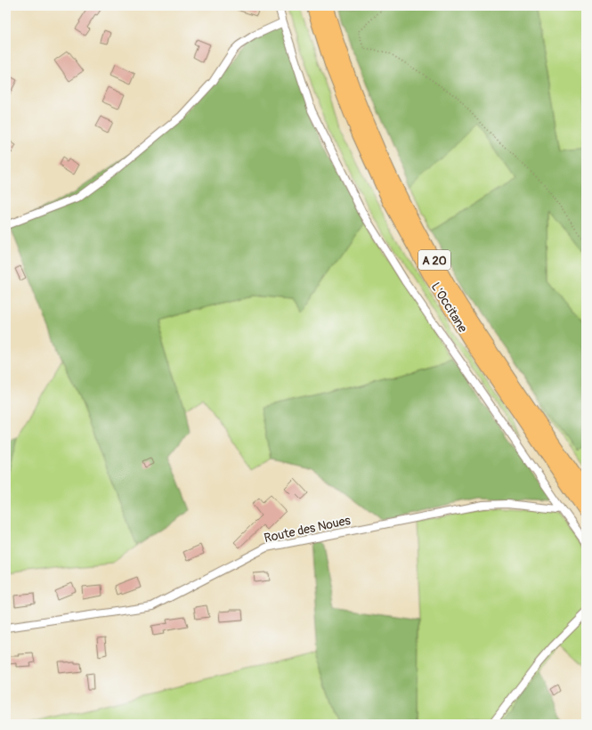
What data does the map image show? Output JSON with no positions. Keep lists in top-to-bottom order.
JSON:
{
  "streets": {
    "highway": ["A 20", "L'Occitane"],
    "street": ["Route des Noues"]
  }
}
